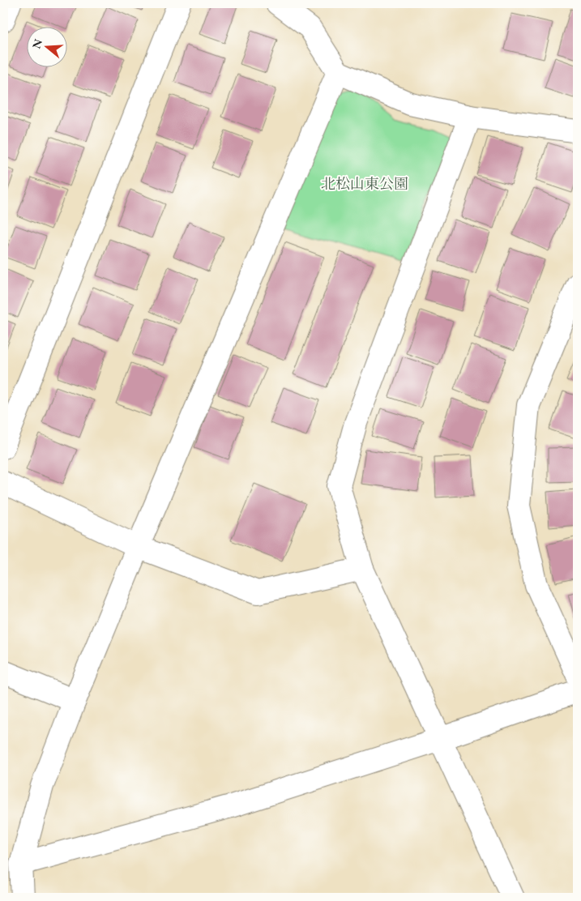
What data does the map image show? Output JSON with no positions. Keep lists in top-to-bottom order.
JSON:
{
  "parks": ["北松山東公園"],
  "north": "left"
}
